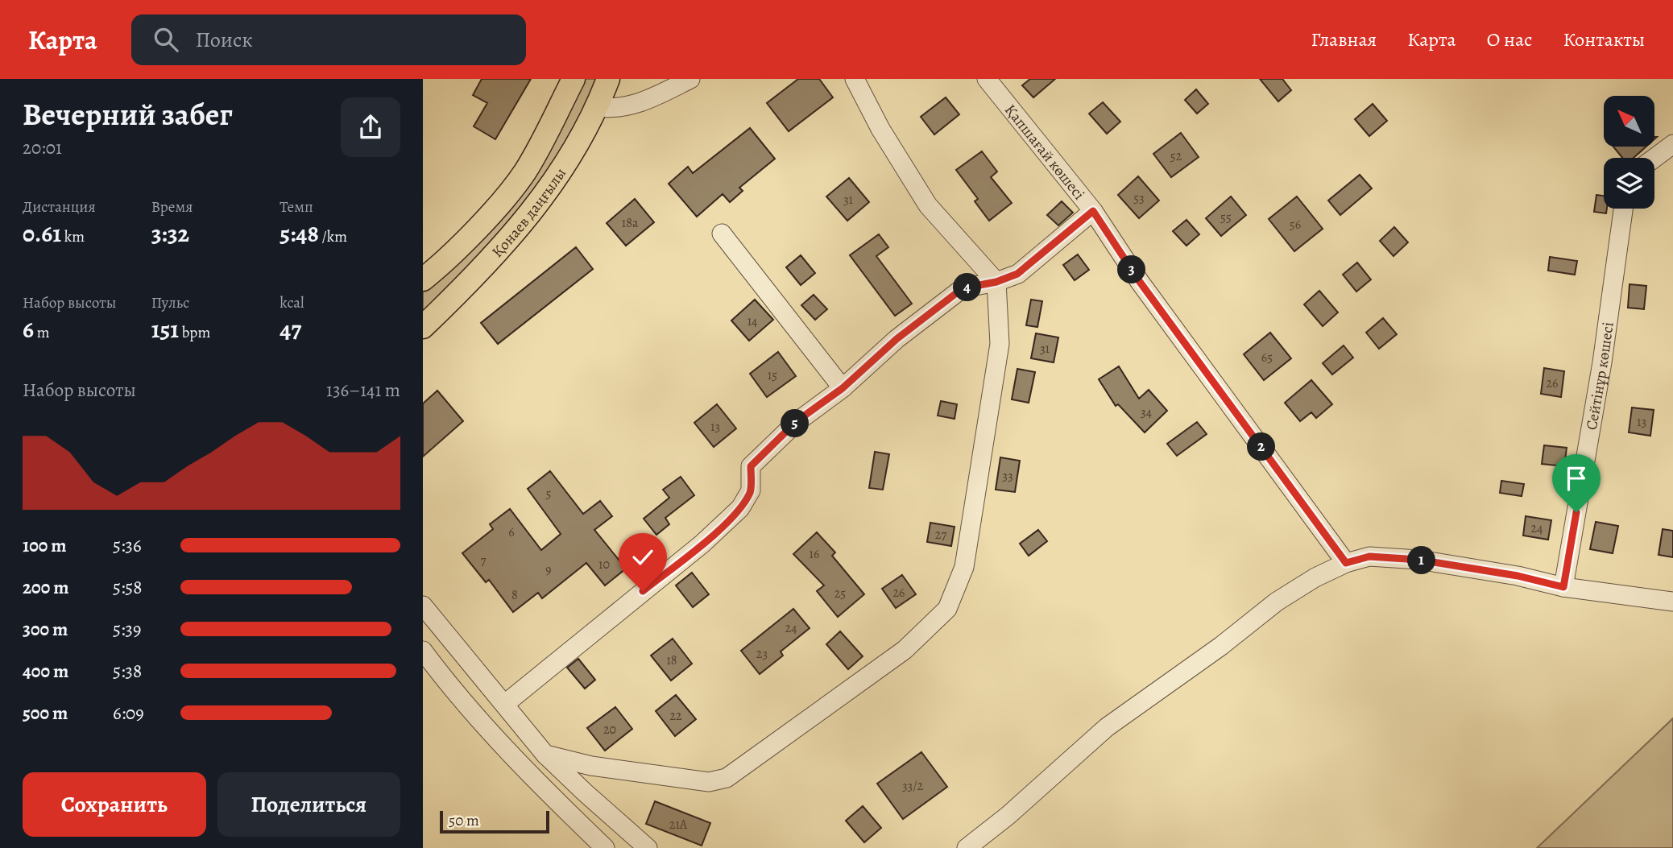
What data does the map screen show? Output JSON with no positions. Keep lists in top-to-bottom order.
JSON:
{
  "streets": {
    "main road": ["Қонаев даңғылы"],
    "street": ["Қапшағай көшесі", "Сейтінұр көшесі"]
  },
  "house_numbers": [
    "52",
    "53",
    "31",
    "55",
    "18а",
    "56",
    "14",
    "31",
    "65",
    "15",
    "26",
    "34",
    "13",
    "13",
    "33",
    "5",
    "24",
    "6",
    "27",
    "16",
    "7",
    "10",
    "9",
    "26",
    "25",
    "8",
    "24",
    "23",
    "18",
    "22",
    "20",
    "33/2",
    "21А"
  ],
  "scale_bar": "50 m",
  "north": "top left",
  "page": {
    "header": "Карта",
    "search": "Поиск",
    "nav": [
      "Главная",
      "Карта",
      "О нас",
      "Контакты"
    ],
    "heading": ["Вечерний забег", "20:01"],
    "stats": [
      ["Дистанция", "0.61 km"],
      ["Время", "3:32"],
      ["Темп", "5:48 /km"],
      ["Набор высоты", "6 m"],
      ["Пульс", "151 bpm"],
      ["kcal", "47"]
    ],
    "pins": [
      "3",
      "4",
      "5",
      "2",
      "1"
    ],
    "chart": ["Набор высоты", "136–141 m"],
    "list": [
      {
        "name": "100 m",
        "note": "5:36"
      },
      {
        "name": "200 m",
        "note": "5:58"
      },
      {
        "name": "300 m",
        "note": "5:39"
      },
      {
        "name": "400 m",
        "note": "5:38"
      },
      {
        "name": "500 m",
        "note": "6:09"
      }
    ],
    "buttons": ["Сохранить", "Поделиться"],
    "scale": "50 m"
  }
}
